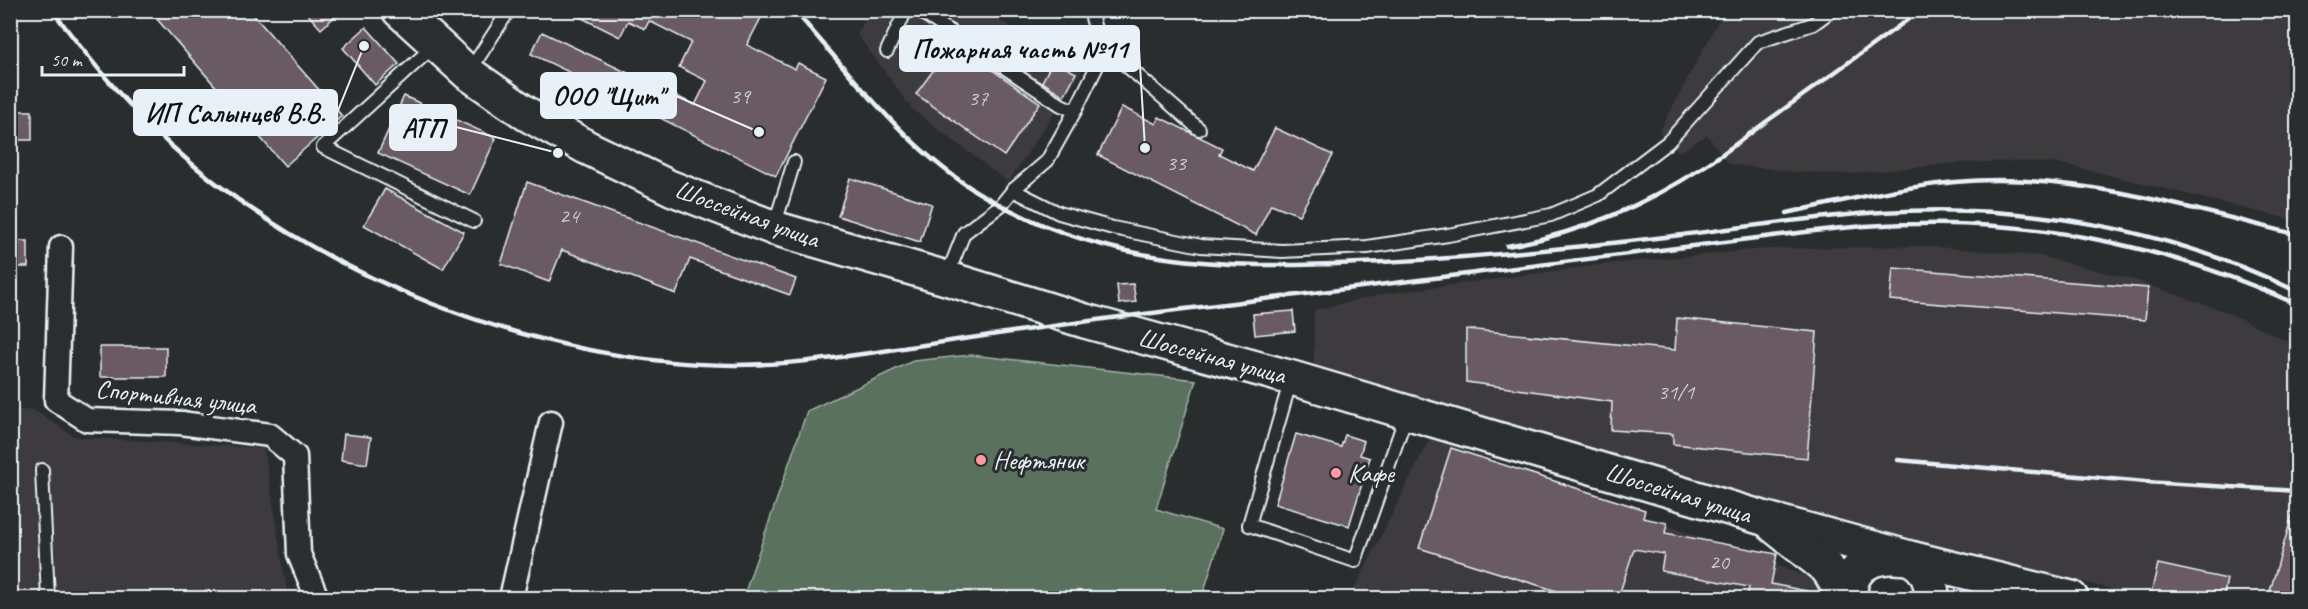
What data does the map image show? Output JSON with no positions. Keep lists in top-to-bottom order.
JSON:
{
  "streets": {
    "main road": ["Шоссейная улица"],
    "street": ["Спортивная улица"]
  },
  "places": [
    "ИП Салынцев В.В.",
    "ООО \"Щит\"",
    "Пожарная часть №11",
    "АТП",
    "Нефтяник",
    "Кафе"
  ],
  "house_numbers": [
    "39",
    "37",
    "33",
    "24",
    "31/1",
    "20"
  ],
  "scale_bar": "50 m"
}
